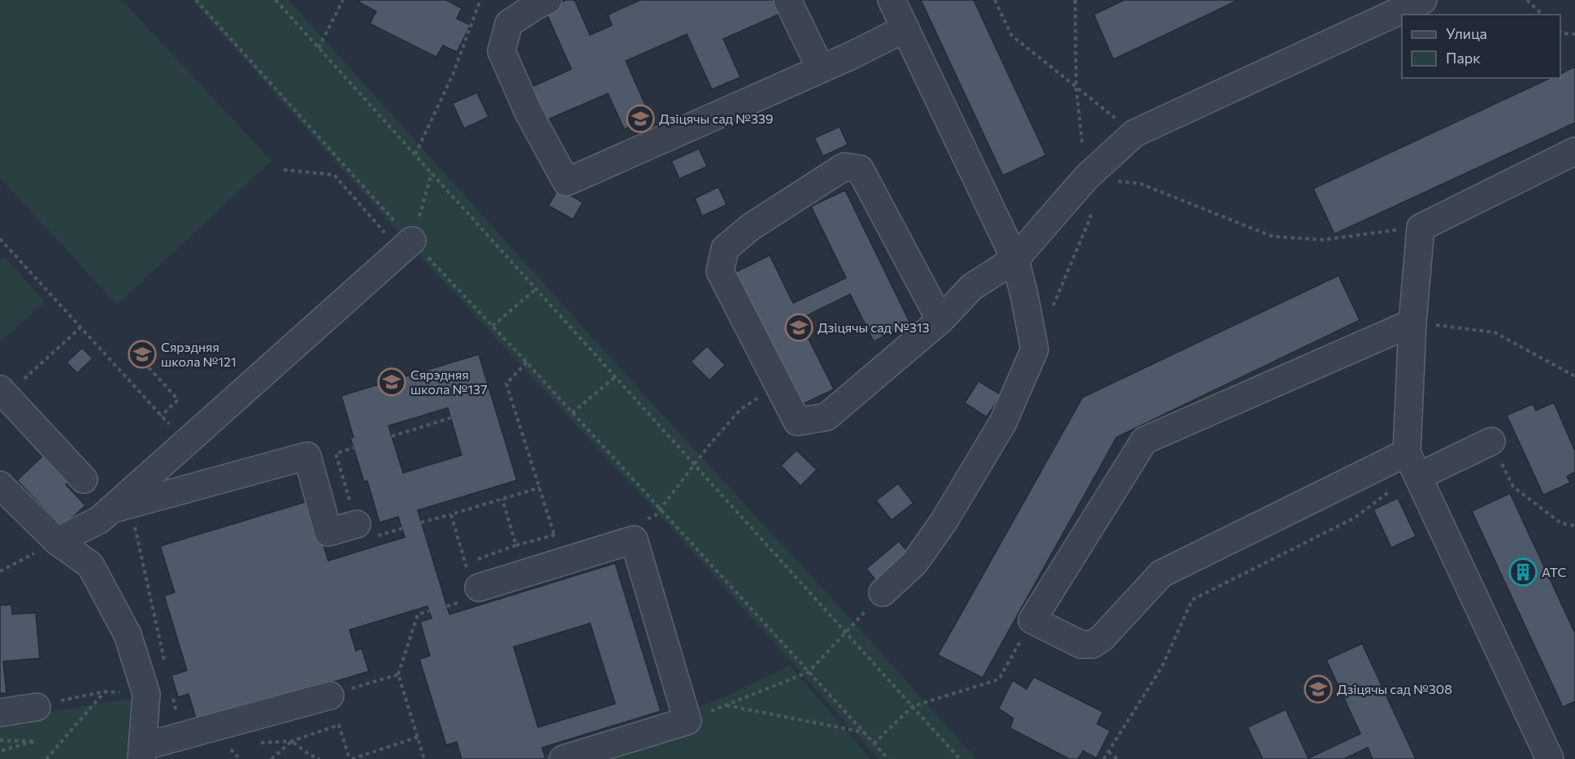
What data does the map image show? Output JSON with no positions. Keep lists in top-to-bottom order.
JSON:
{
  "places": {
    "school or university": [
      "Дзіцячы сад №339",
      "Дзіцячы сад №313",
      "Сярэдняя школа №121",
      "Сярэдняя школа №137",
      "Дзіцячы сад №308"
    ],
    "building": ["АТС"]
  },
  "legend": ["Улица", "Парк"]
}
